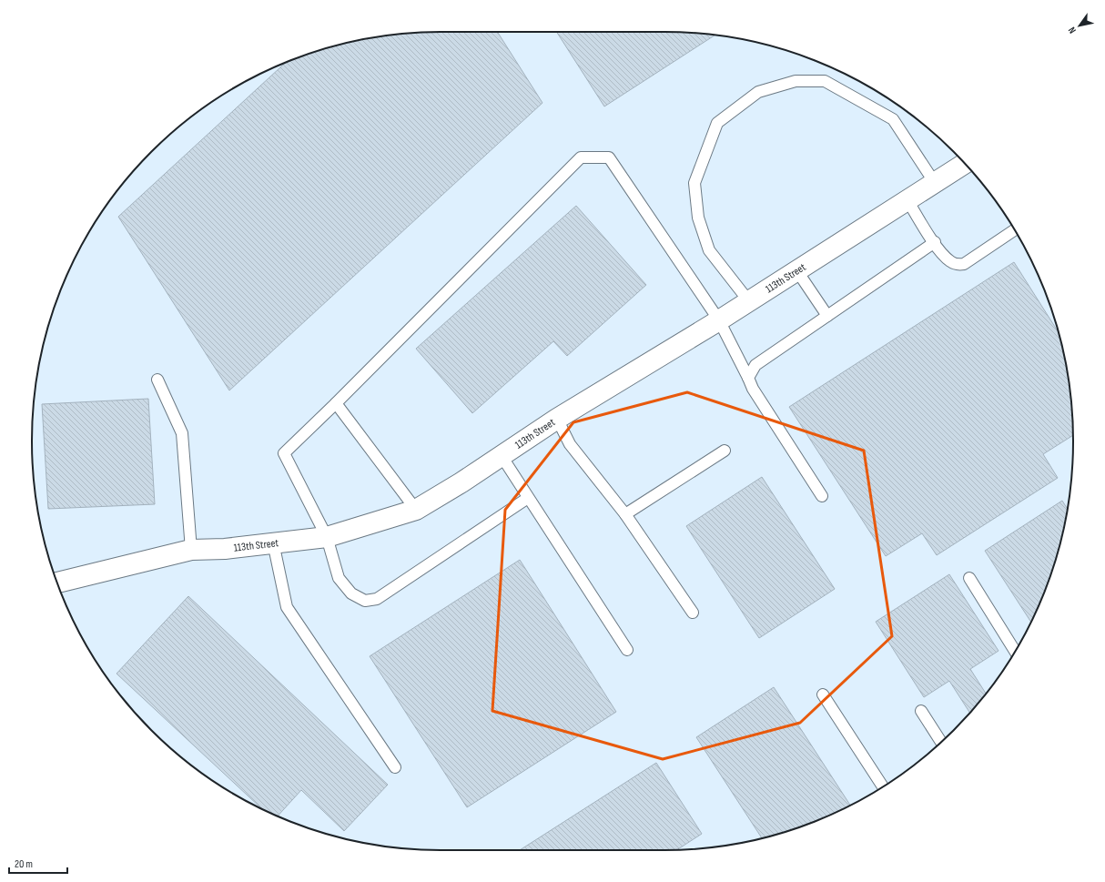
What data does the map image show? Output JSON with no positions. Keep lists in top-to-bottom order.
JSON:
{
  "streets": {
    "street": ["113th Street"]
  },
  "scale_bar": "20 m",
  "north": "bottom left"
}
